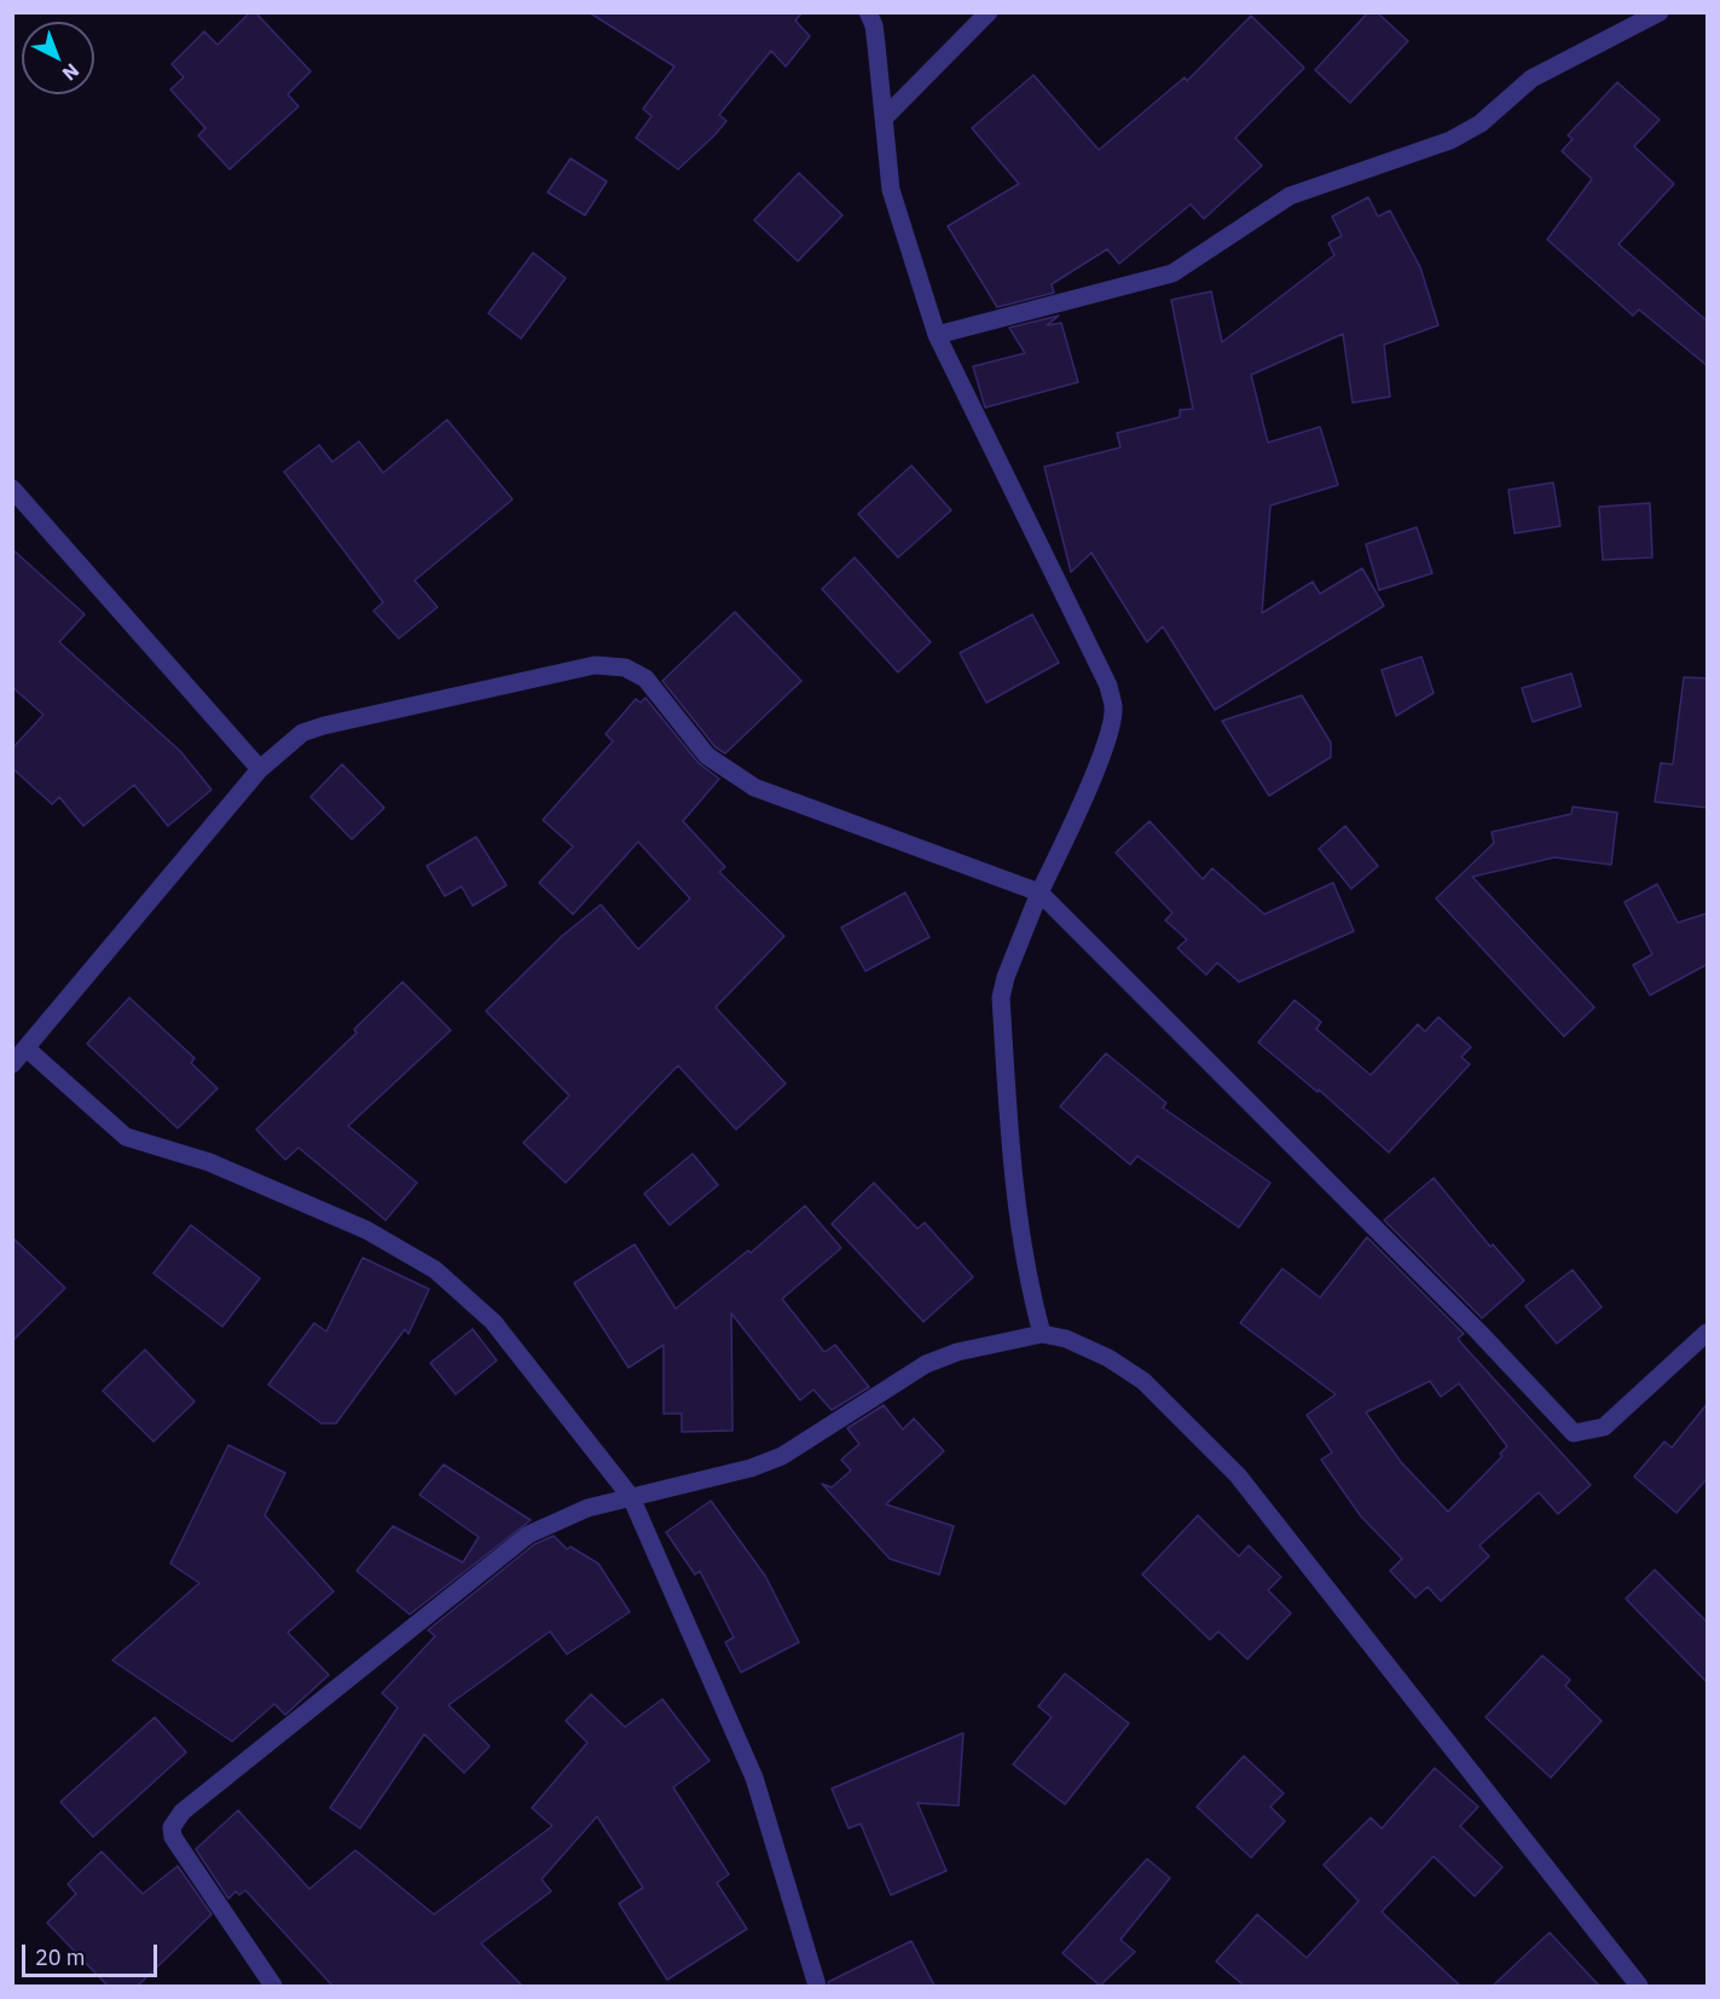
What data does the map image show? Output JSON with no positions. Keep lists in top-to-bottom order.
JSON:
{
  "scale_bar": "20 m",
  "north": "bottom right"
}
